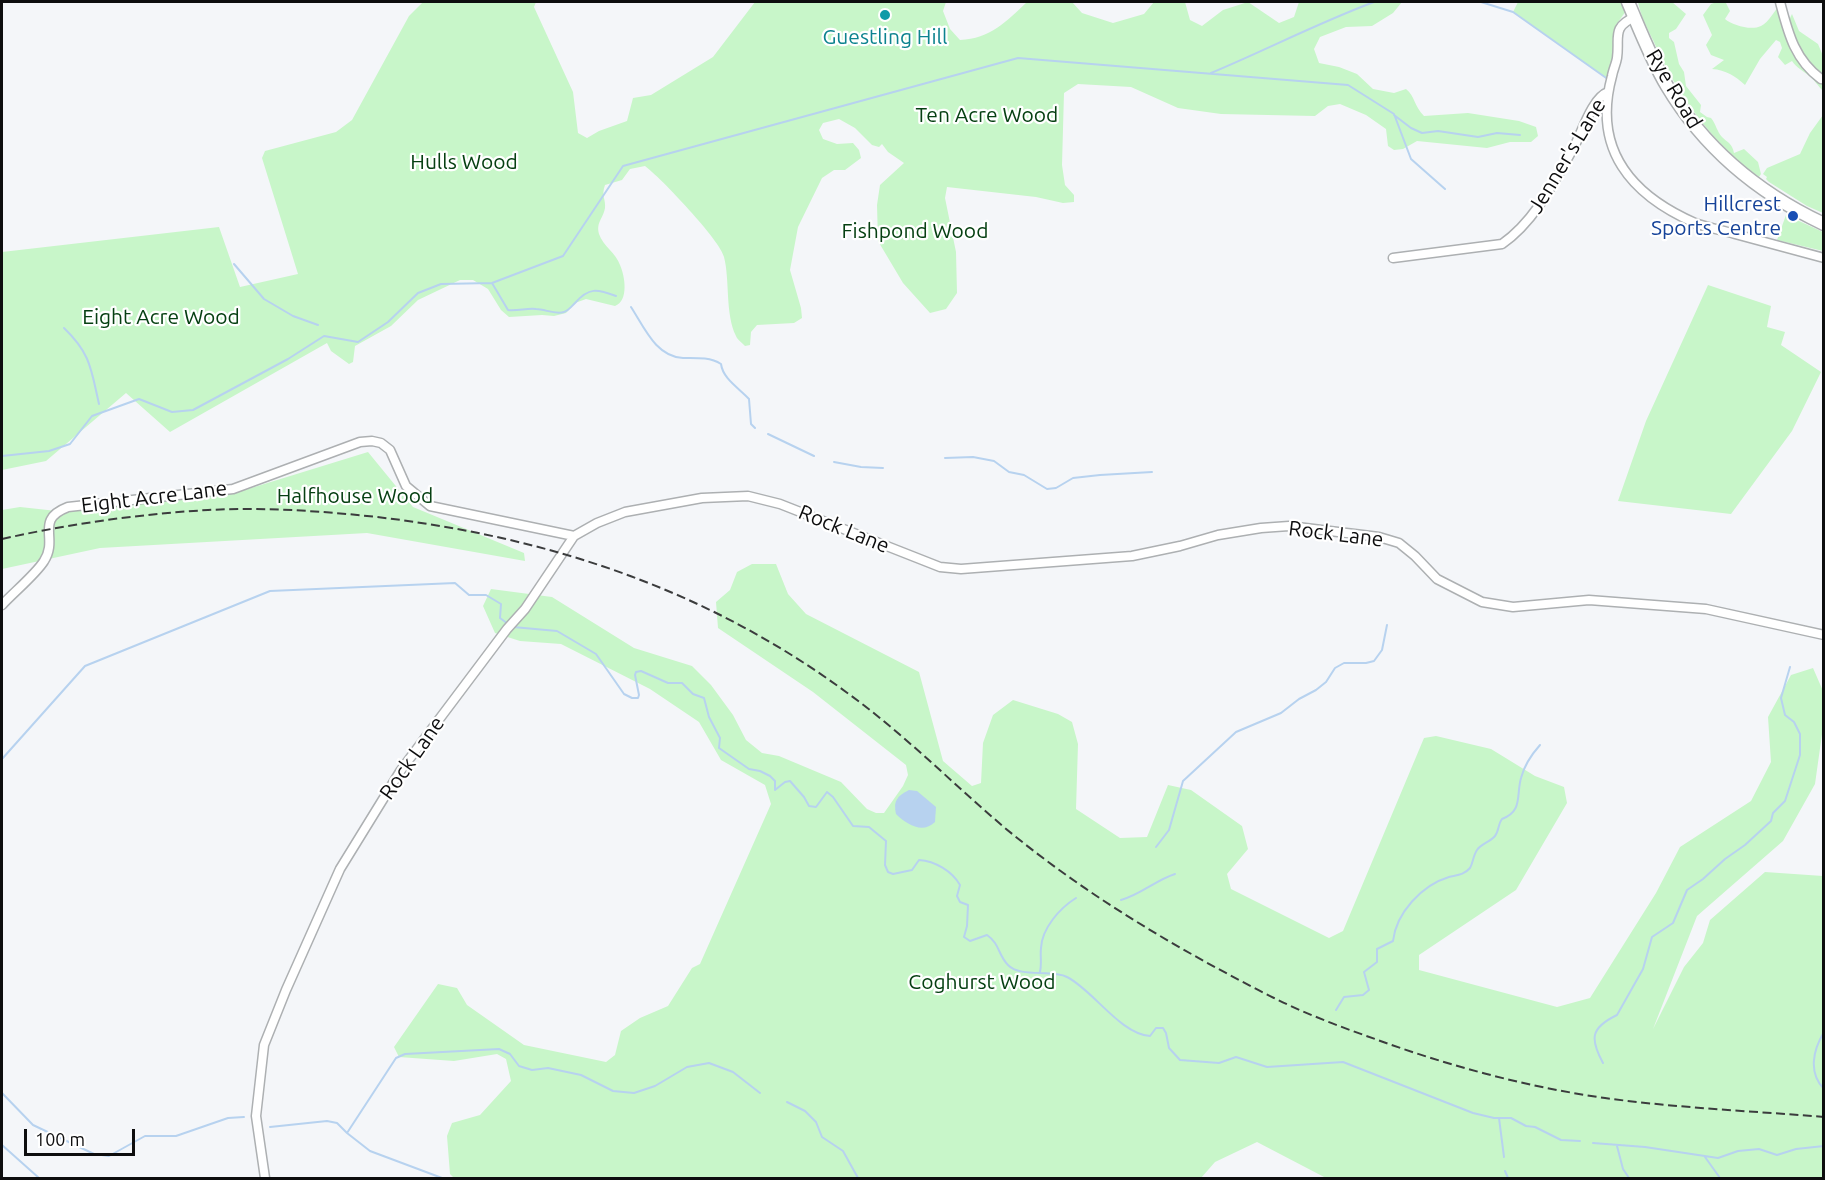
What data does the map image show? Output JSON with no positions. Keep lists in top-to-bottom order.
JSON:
{
  "streets": {
    "highway": ["Rye Road"],
    "street": ["Jenner's Lane", "Eight Acre Lane", "Rock Lane"]
  },
  "crossings": [
    ["Eight Acre Lane", "Rock Lane"]
  ],
  "parks": [
    "Ten Acre Wood",
    "Hulls Wood",
    "Fishpond Wood",
    "Eight Acre Wood",
    "Halfhouse Wood",
    "Coghurst Wood"
  ],
  "places": ["Guestling Hill", "Hillcrest Sports Centre"],
  "scale_bar": "100 m"
}
